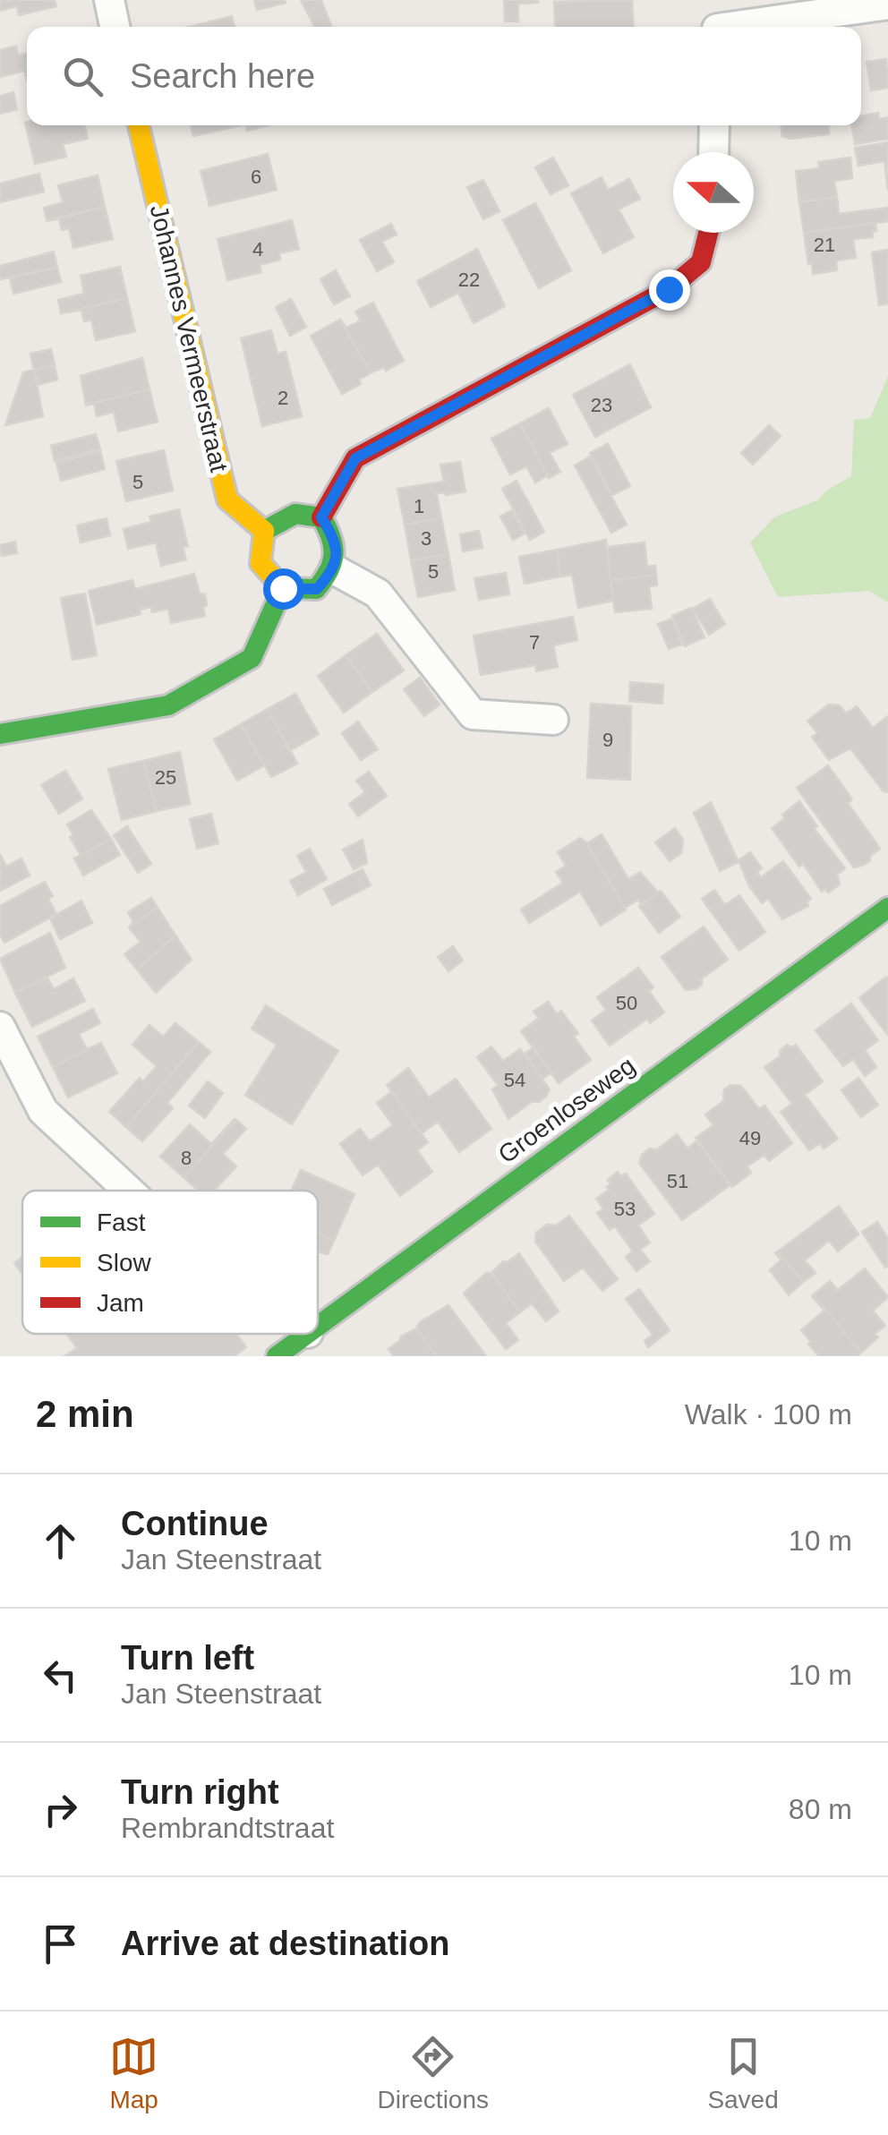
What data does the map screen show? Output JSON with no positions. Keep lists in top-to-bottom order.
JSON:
{
  "streets": {
    "street": ["Johannes Vermeerstraat", "Groenloseweg"]
  },
  "house_numbers": [
    "6",
    "21",
    "4",
    "22",
    "2",
    "23",
    "5",
    "1",
    "3",
    "5",
    "7",
    "9",
    "25",
    "50",
    "54",
    "49",
    "8",
    "51",
    "53"
  ],
  "legend": ["Fast", "Slow", "Jam"],
  "north": "left",
  "page": {
    "search": "Search here",
    "heading": ["2 min", "Walk · 100 m"],
    "list": [
      ["Continue", "Jan Steenstraat", "10 m"],
      ["Turn left", "Jan Steenstraat", "10 m"],
      ["Turn right", "Rembrandtstraat", "80 m"],
      "Arrive at destination"
    ],
    "nav": ["Map", "Directions", "Saved"]
  }
}
